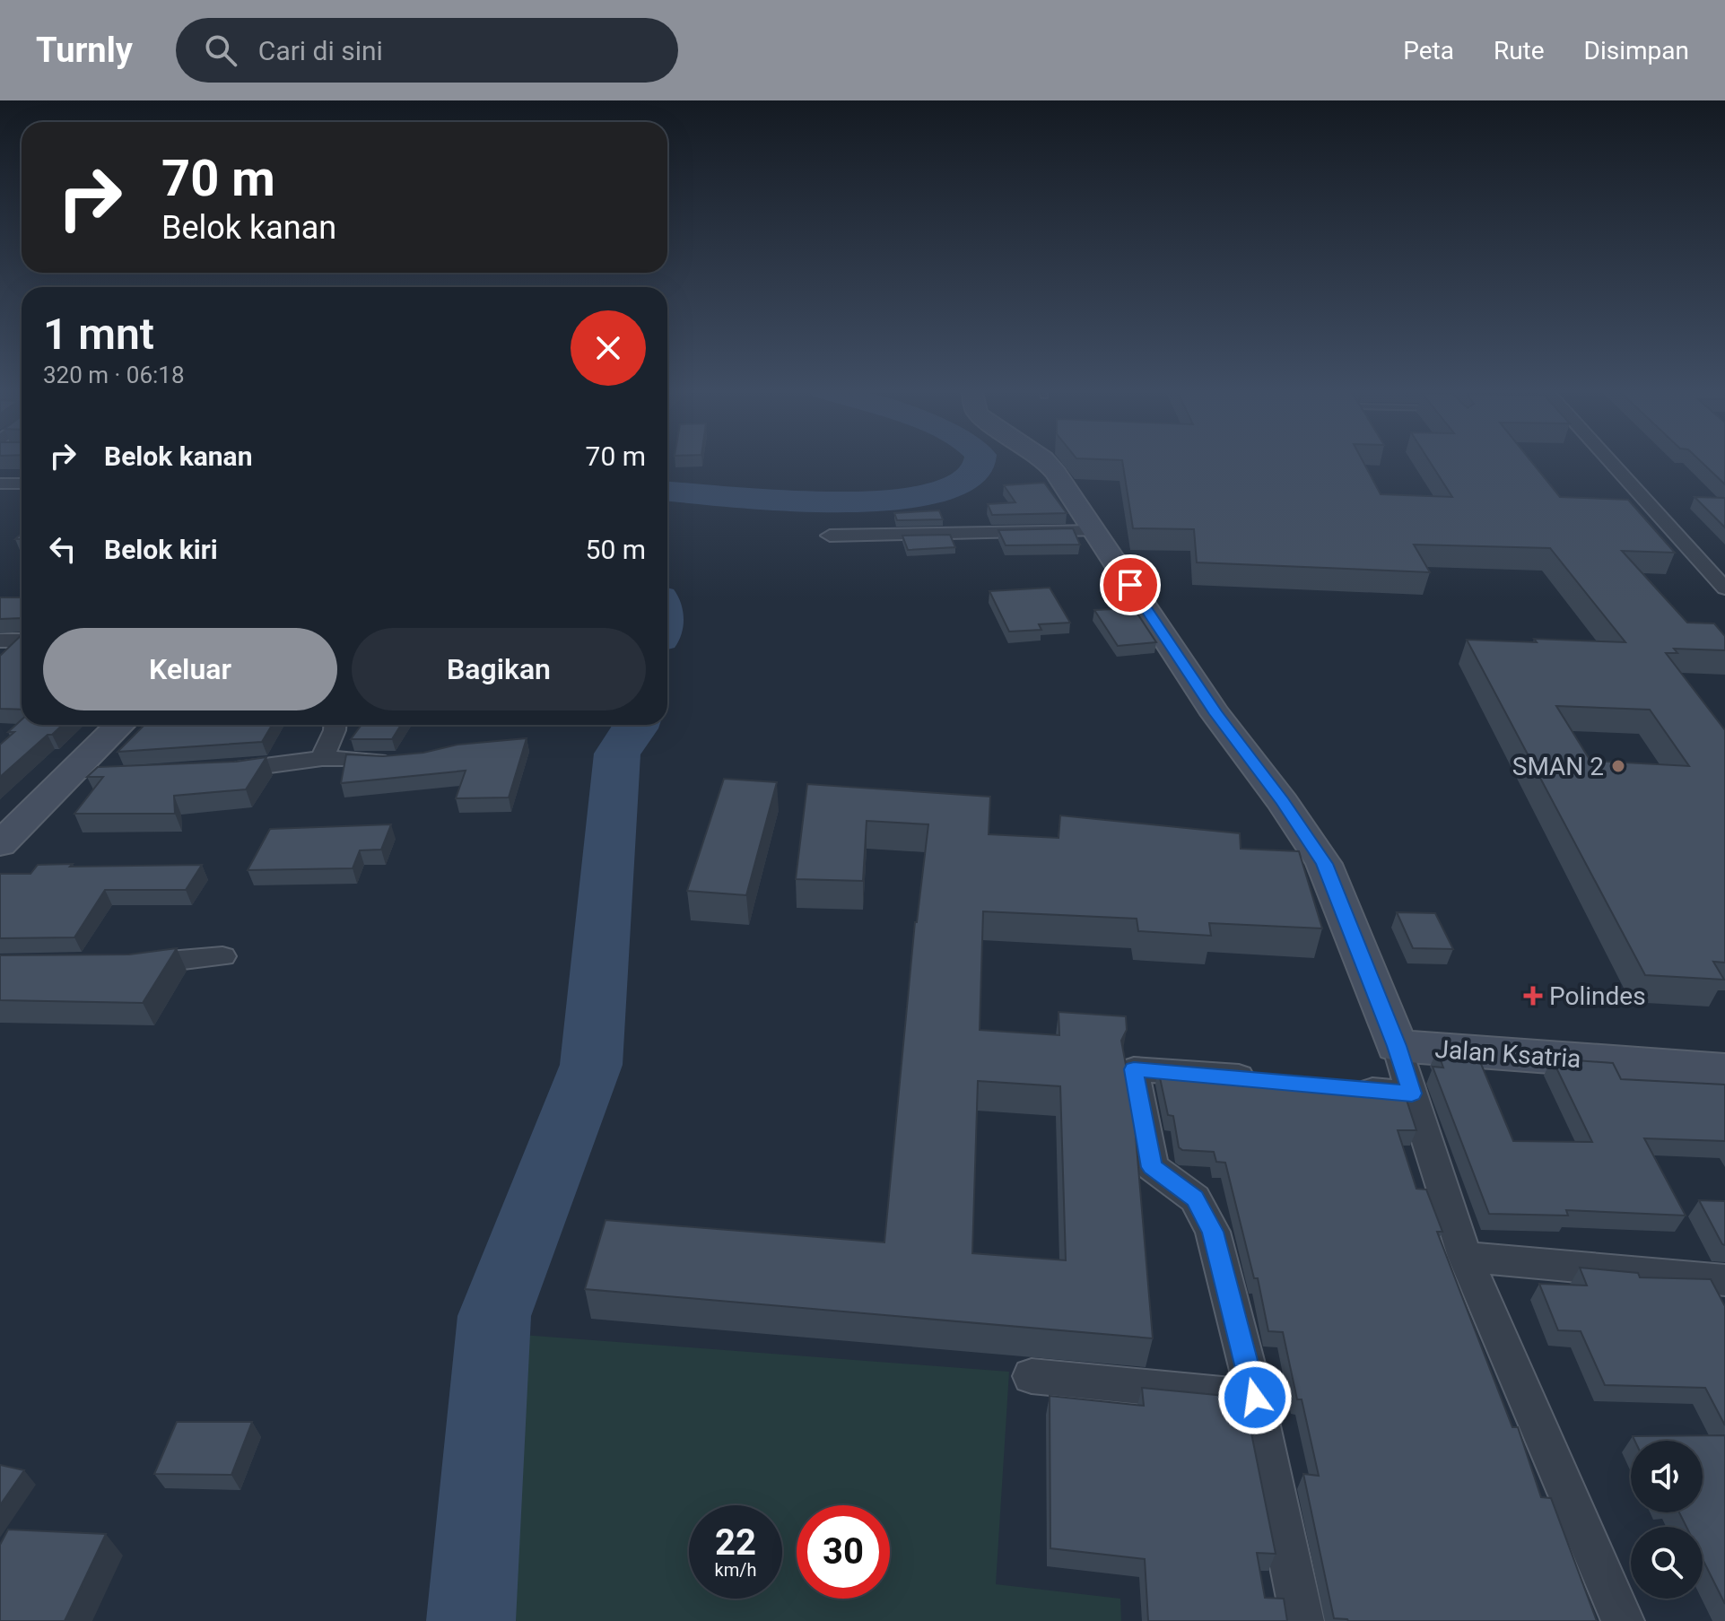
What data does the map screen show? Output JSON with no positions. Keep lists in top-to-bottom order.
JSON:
{
  "streets": {
    "street": ["Jalan Ksatria"]
  },
  "places": {
    "other": ["SMAN 2"],
    "health": ["Polindes"]
  },
  "page": {
    "header": "Turnly",
    "search": "Cari di sini",
    "nav": ["Peta", "Rute", "Disimpan"],
    "turn": ["70 m", "Belok kanan"],
    "heading": ["1 mnt", "320 m · 06:18"],
    "list": [
      {
        "name": "Belok kanan",
        "value": "70 m"
      },
      {
        "name": "Belok kiri",
        "value": "50 m"
      }
    ],
    "buttons": ["Keluar", "Bagikan"],
    "speed": "22 km/h",
    "limit": "30"
  }
}
